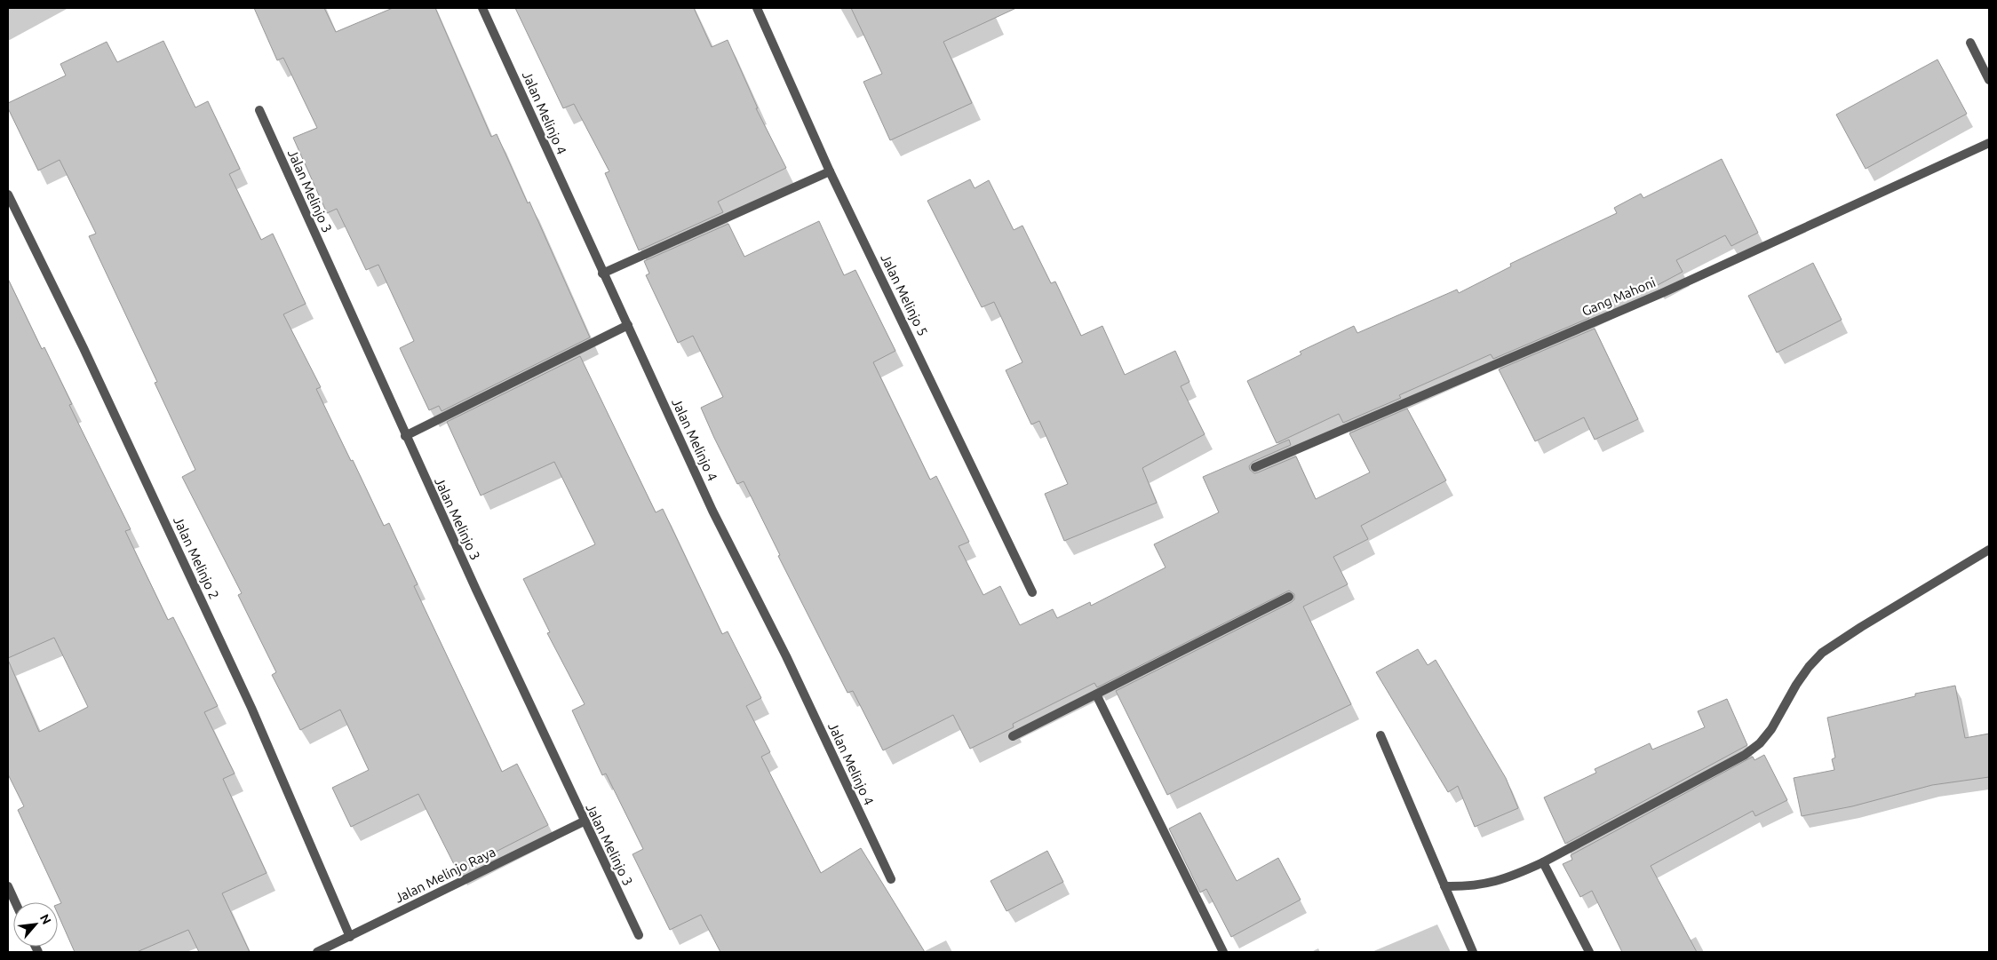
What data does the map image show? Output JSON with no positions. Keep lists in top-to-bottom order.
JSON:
{
  "streets": {
    "street": [
      "Jalan Melinjo 4",
      "Jalan Melinjo 3",
      "Jalan Melinjo 5",
      "Gang Mahoni",
      "Jalan Melinjo 2",
      "Jalan Melinjo Raya"
    ]
  },
  "crossings": [
    ["Jalan Melinjo 3", "Jalan Melinjo Raya"],
    ["Jalan Melinjo 2", "Jalan Melinjo Raya"]
  ],
  "north": "top right"
}
